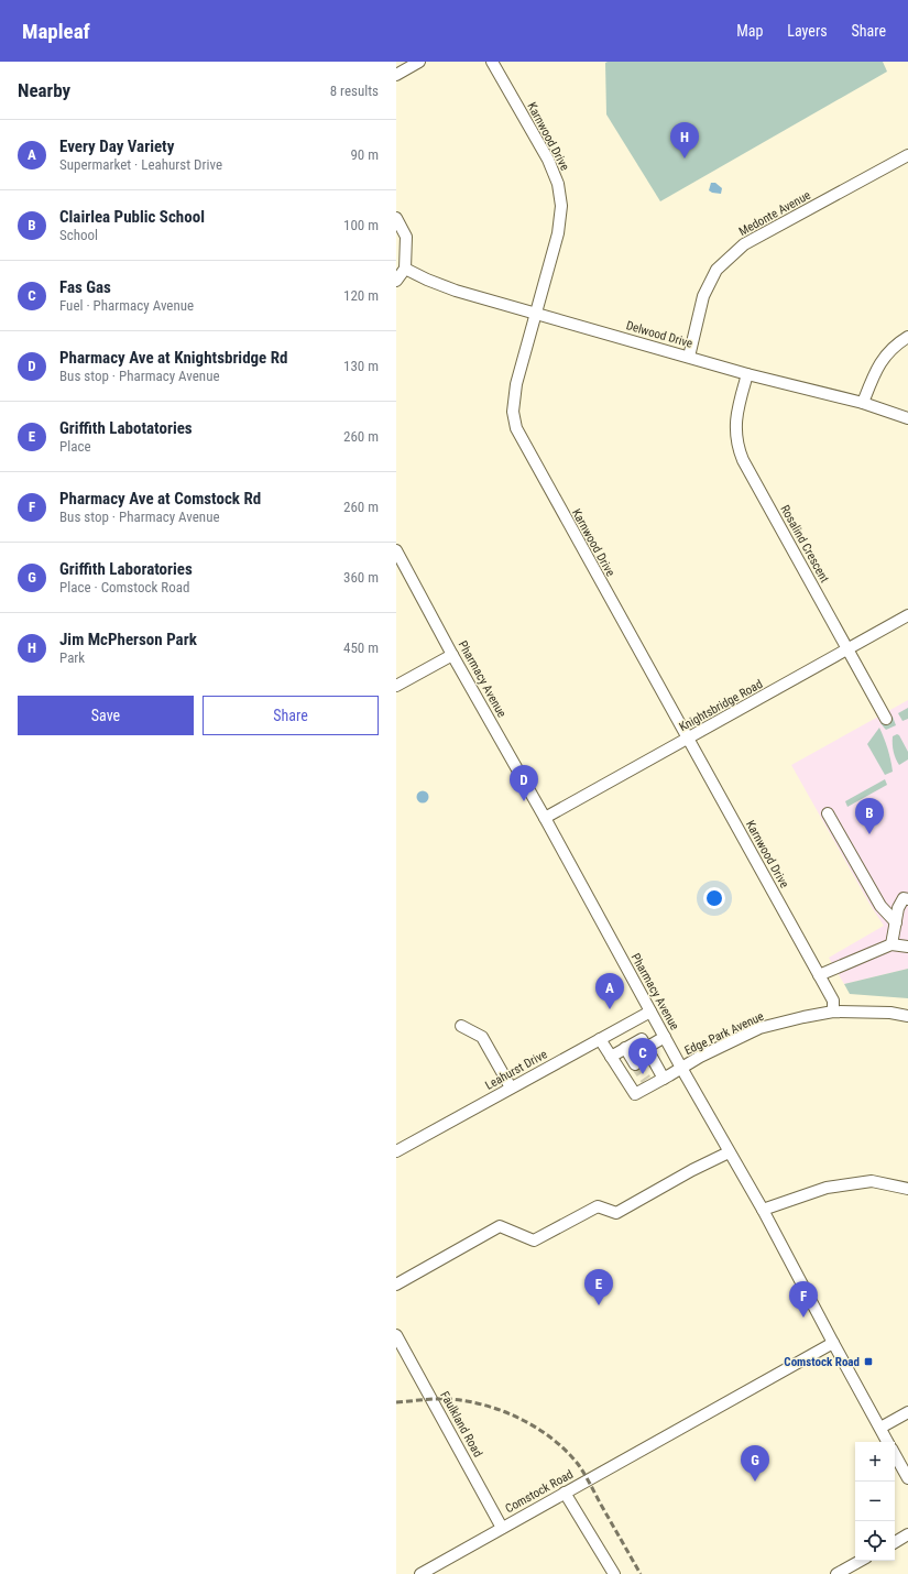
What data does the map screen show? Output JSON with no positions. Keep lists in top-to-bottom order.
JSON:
{
  "streets": {
    "street": [
      "Karnwood Drive",
      "Medonte Avenue",
      "Delwood Drive",
      "Rosalind Crescent",
      "Pharmacy Avenue",
      "Knightsbridge Road",
      "Edge Park Avenue",
      "Leahurst Drive",
      "Faulkland Road",
      "Comstock Road"
    ]
  },
  "crossings": [
    ["Karnwood Drive", "Delwood Drive"],
    ["Karnwood Drive", "Knightsbridge Road"],
    ["Karnwood Drive", "Edge Park Avenue"],
    ["Medonte Avenue", "Delwood Drive"],
    ["Delwood Drive", "Rosalind Crescent"],
    ["Rosalind Crescent", "Knightsbridge Road"],
    ["Pharmacy Avenue", "Knightsbridge Road"],
    ["Pharmacy Avenue", "Edge Park Avenue"],
    ["Pharmacy Avenue", "Leahurst Drive"],
    ["Pharmacy Avenue", "Comstock Road"],
    ["Faulkland Road", "Comstock Road"]
  ],
  "places": {
    "transit": ["Comstock Road"]
  },
  "page": {
    "header": "Mapleaf",
    "nav": ["Map", "Layers", "Share"],
    "heading": ["Nearby", "8 results"],
    "list": [
      {
        "mark": "A",
        "name": "Every Day Variety",
        "note": "Supermarket · Leahurst Drive",
        "value": "90 m"
      },
      {
        "mark": "B",
        "name": "Clairlea Public School",
        "note": "School",
        "value": "100 m"
      },
      {
        "mark": "C",
        "name": "Fas Gas",
        "note": "Fuel · Pharmacy Avenue",
        "value": "120 m"
      },
      {
        "mark": "D",
        "name": "Pharmacy Ave at Knightsbridge Rd",
        "note": "Bus stop · Pharmacy Avenue",
        "value": "130 m"
      },
      {
        "mark": "E",
        "name": "Griffith Labotatories",
        "note": "Place",
        "value": "260 m"
      },
      {
        "mark": "F",
        "name": "Pharmacy Ave at Comstock Rd",
        "note": "Bus stop · Pharmacy Avenue",
        "value": "260 m"
      },
      {
        "mark": "G",
        "name": "Griffith Laboratories",
        "note": "Place · Comstock Road",
        "value": "360 m"
      },
      {
        "mark": "H",
        "name": "Jim McPherson Park",
        "note": "Park",
        "value": "450 m"
      }
    ],
    "pins": [
      "H",
      "D",
      "B",
      "A",
      "C",
      "E",
      "F",
      "G"
    ],
    "buttons": ["Save", "Share"],
    "map_buttons": ["+", "−"]
  }
}
